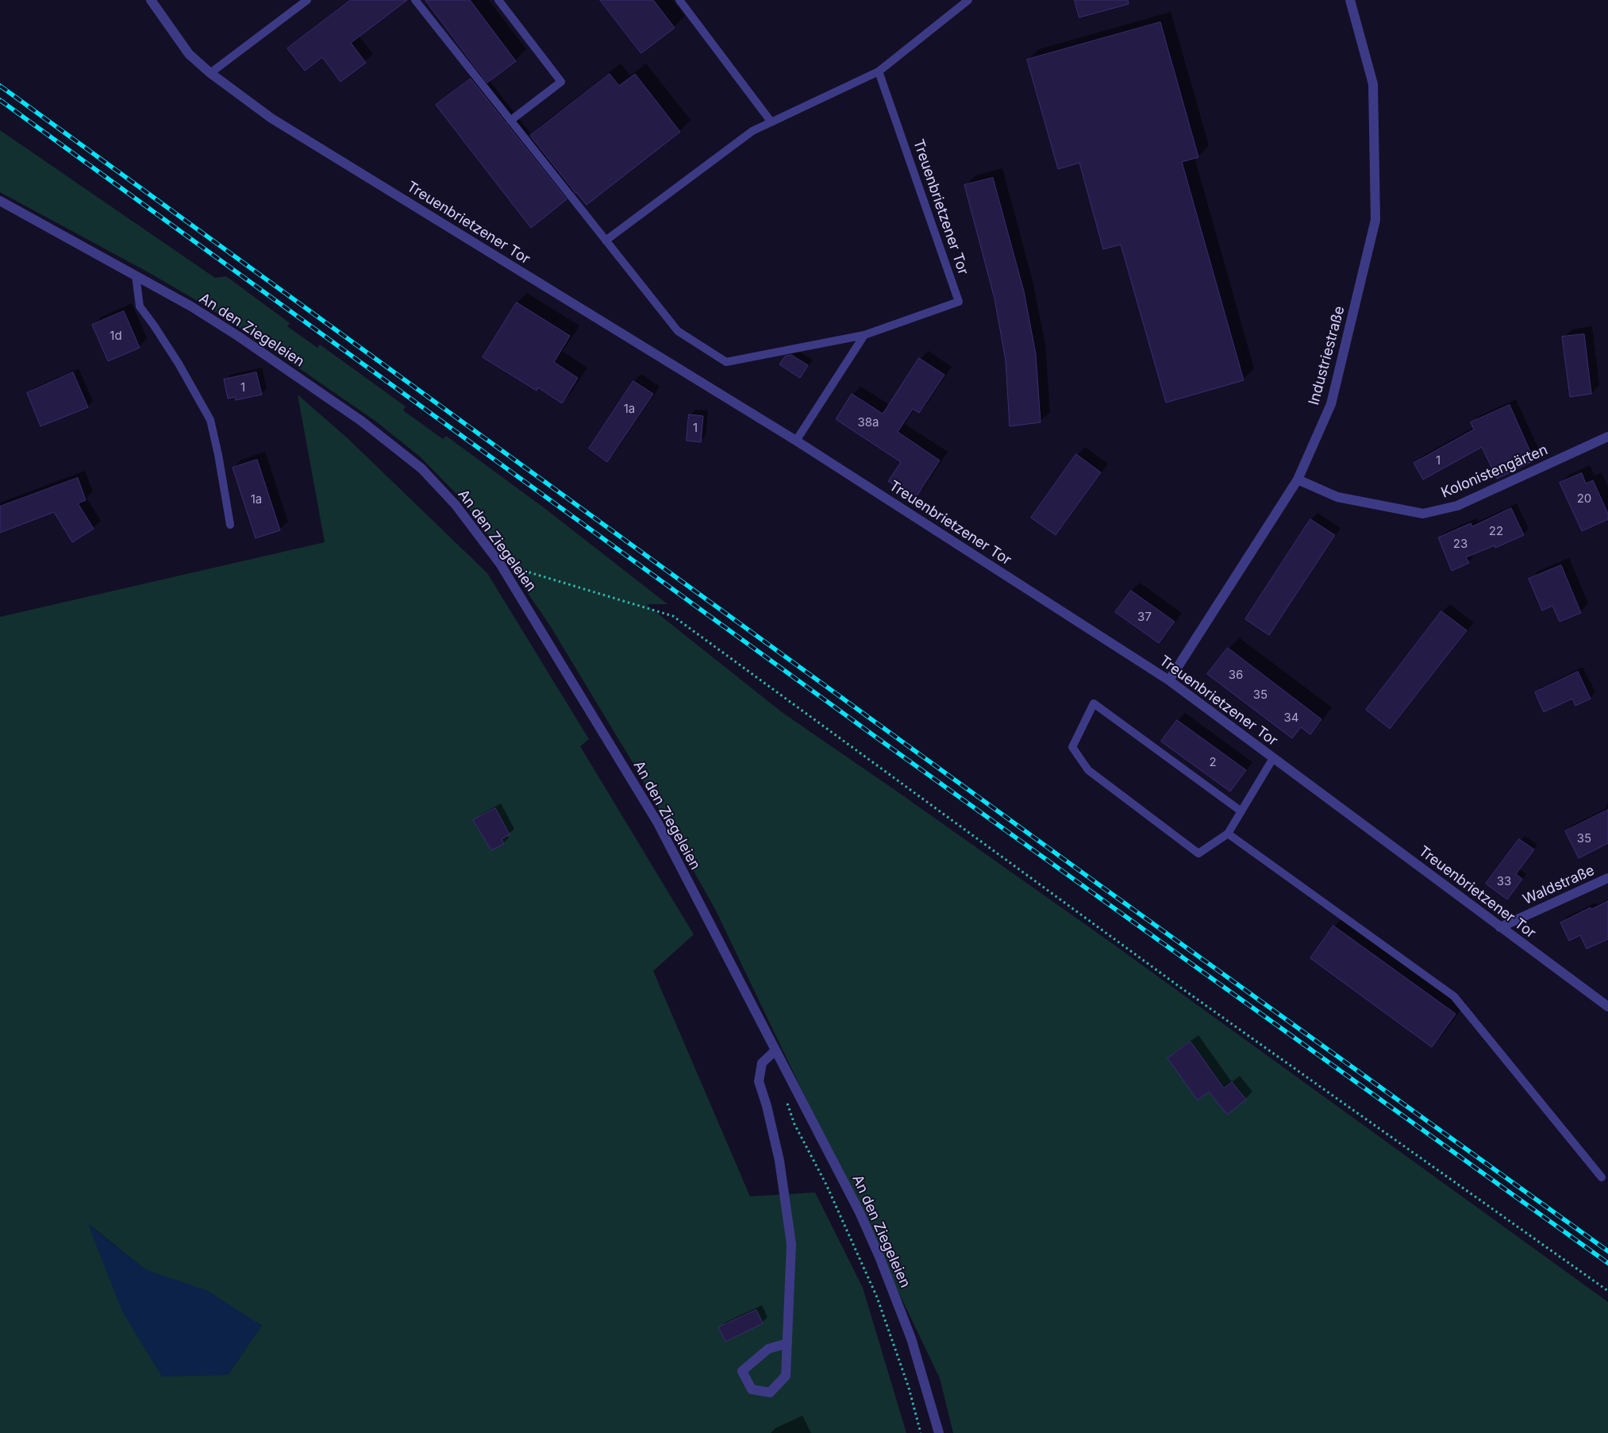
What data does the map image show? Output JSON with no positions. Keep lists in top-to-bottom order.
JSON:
{
  "streets": {
    "street": [
      "Treuenbrietzener Tor",
      "An den Ziegeleien",
      "Industriestraße",
      "Kolonistengärten",
      "Waldstraße"
    ]
  },
  "crossings": [
    ["Treuenbrietzener Tor", "Industriestraße"],
    ["Treuenbrietzener Tor", "Waldstraße"],
    ["Industriestraße", "Kolonistengärten"]
  ],
  "house_numbers": [
    "1d",
    "1",
    "1a",
    "38a",
    "1",
    "1",
    "20",
    "1a",
    "22",
    "23",
    "37",
    "36",
    "35",
    "34",
    "2",
    "35",
    "33"
  ]
}
